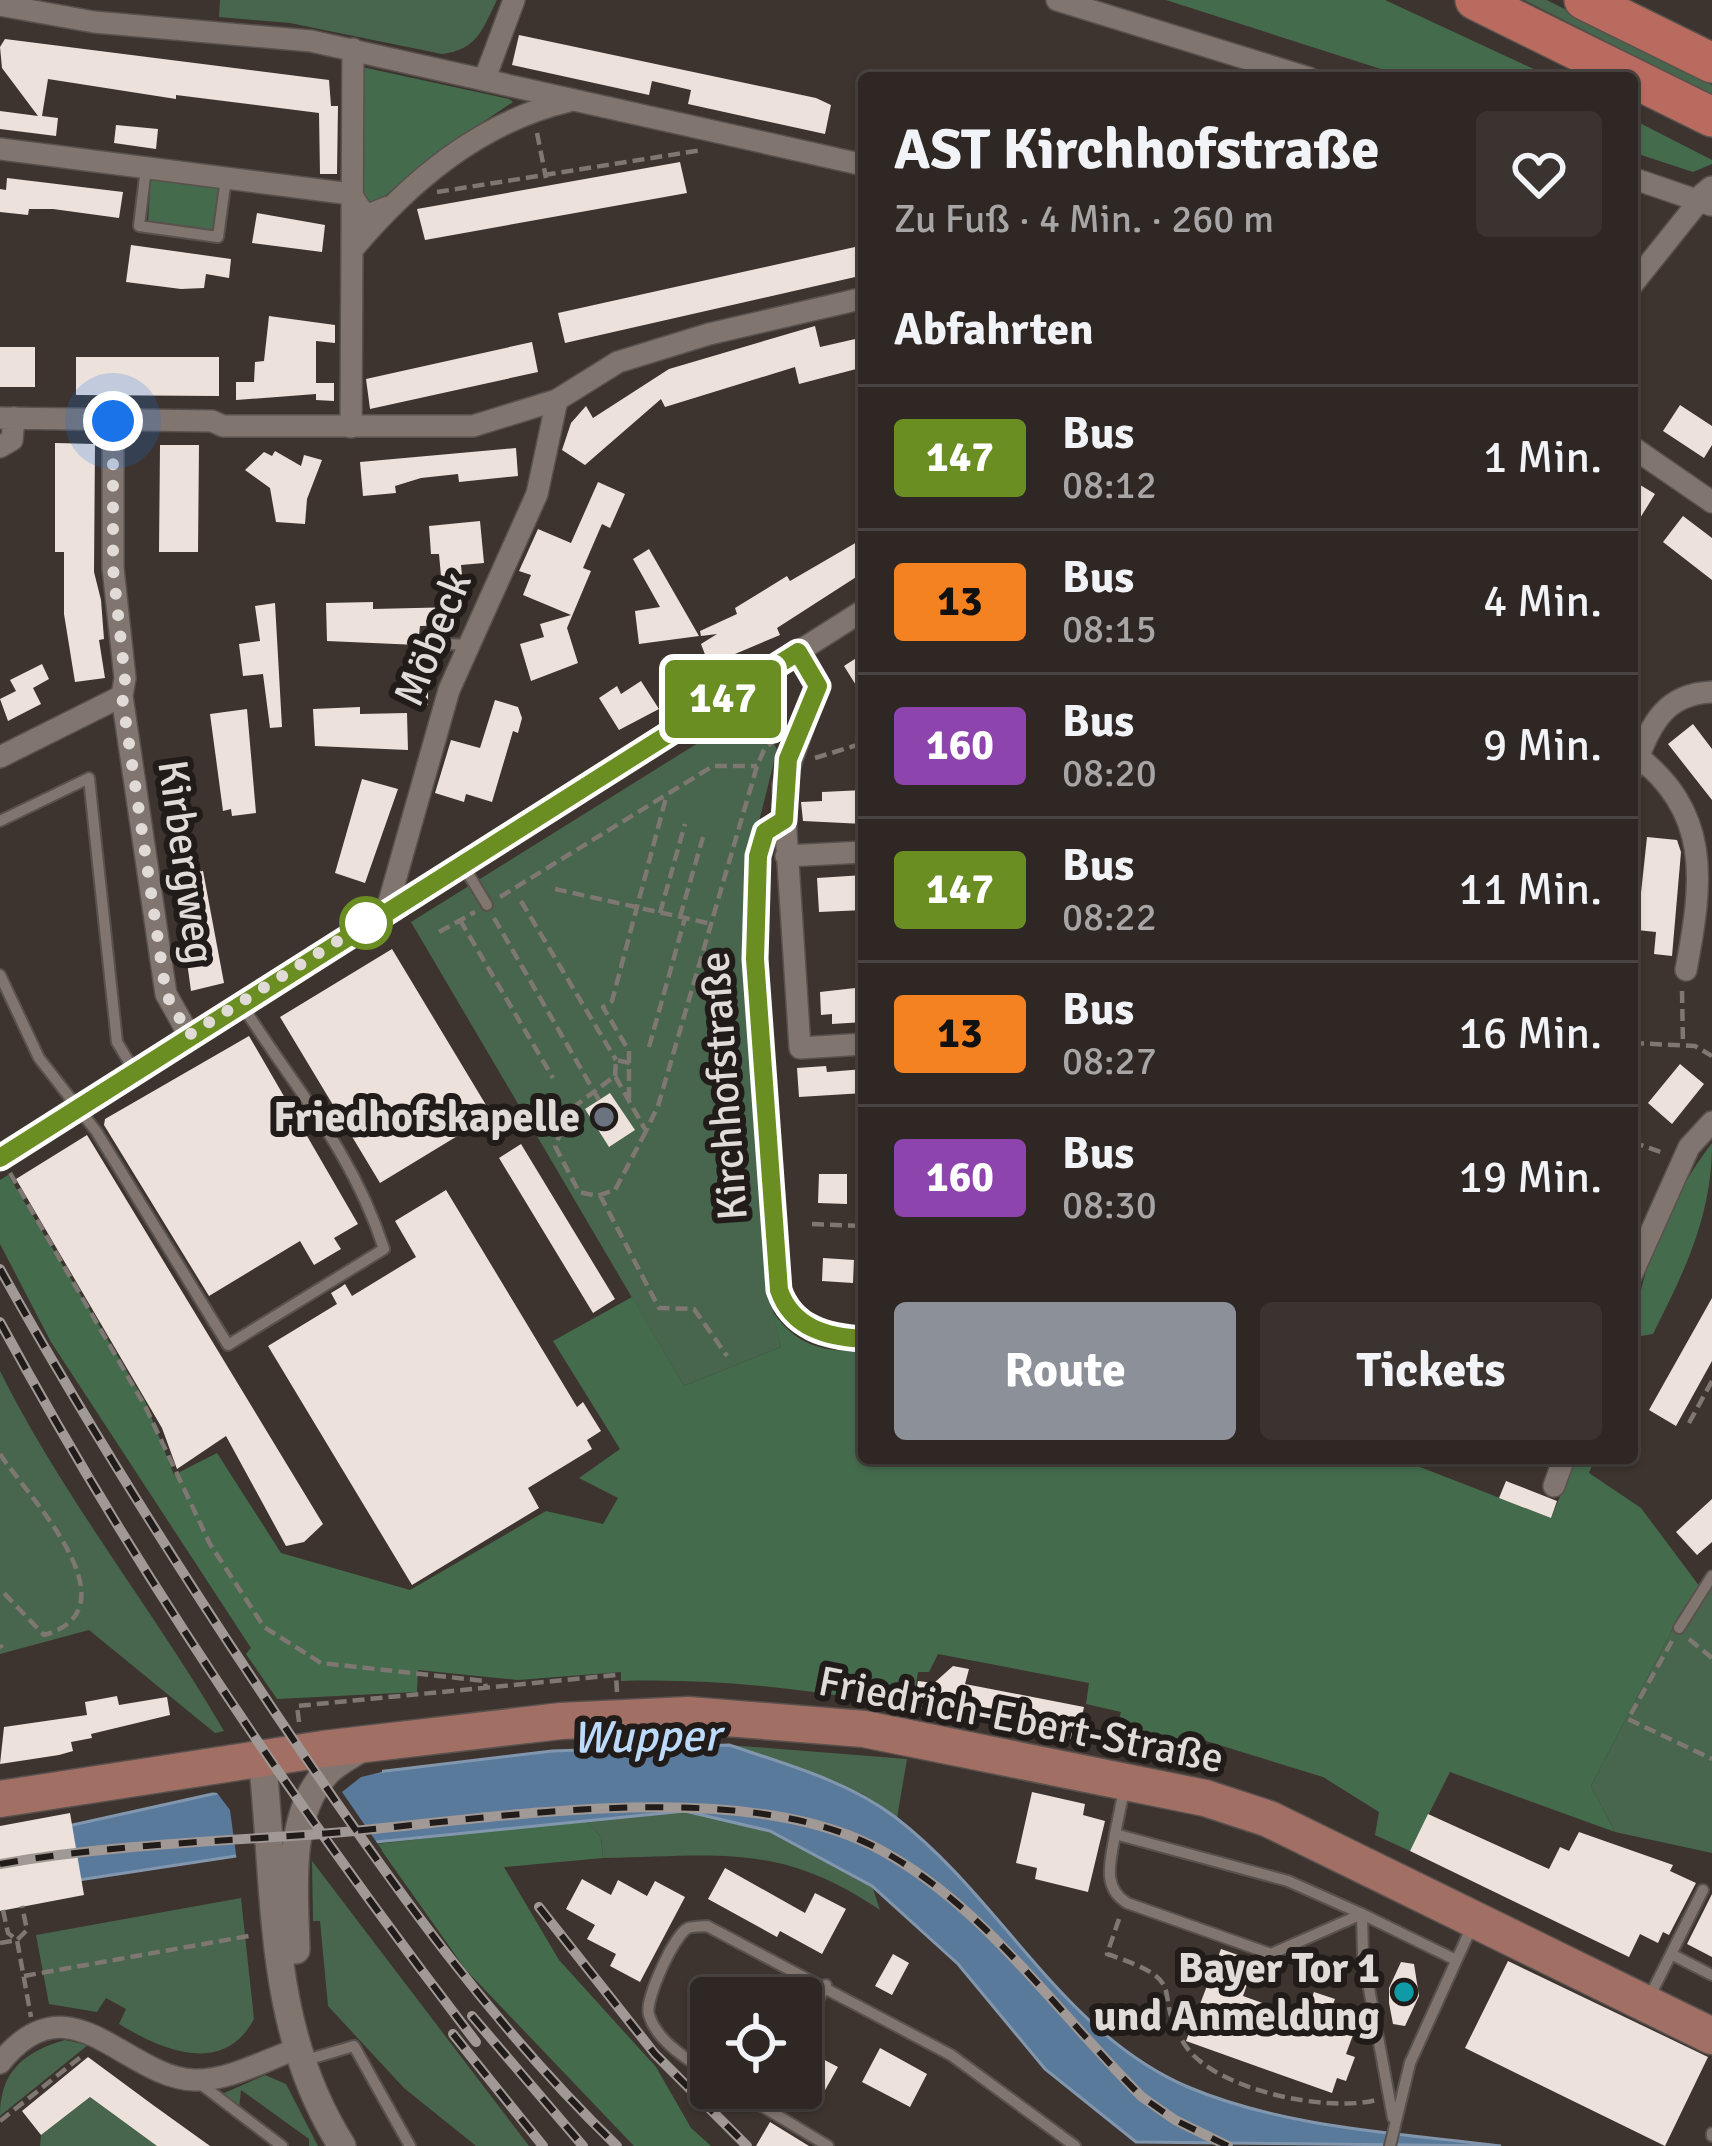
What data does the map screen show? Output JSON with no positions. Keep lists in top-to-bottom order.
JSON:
{
  "streets": {
    "main road": ["Friedrich-Ebert-Straße"],
    "street": ["Möbeck", "Kirbergweg", "Kirchhofstraße"]
  },
  "water": ["Wupper"],
  "places": ["Friedhofskapelle", "Bayer Tor 1 und Anmeldung"],
  "lines": ["bus line 147"],
  "page": {
    "on_map": "147",
    "heading": [
      ["AST Kirchhofstraße", "Zu Fuß · 4 Min. · 260 m"],
      "Abfahrten"
    ],
    "list": [
      {
        "mark": "147",
        "name": "Bus",
        "note": "08:12",
        "value": "1 Min."
      },
      {
        "mark": "13",
        "name": "Bus",
        "note": "08:15",
        "value": "4 Min."
      },
      {
        "mark": "160",
        "name": "Bus",
        "note": "08:20",
        "value": "9 Min."
      },
      {
        "mark": "147",
        "name": "Bus",
        "note": "08:22",
        "value": "11 Min."
      },
      {
        "mark": "13",
        "name": "Bus",
        "note": "08:27",
        "value": "16 Min."
      },
      {
        "mark": "160",
        "name": "Bus",
        "note": "08:30",
        "value": "19 Min."
      }
    ],
    "buttons": ["Route", "Tickets"]
  }
}
